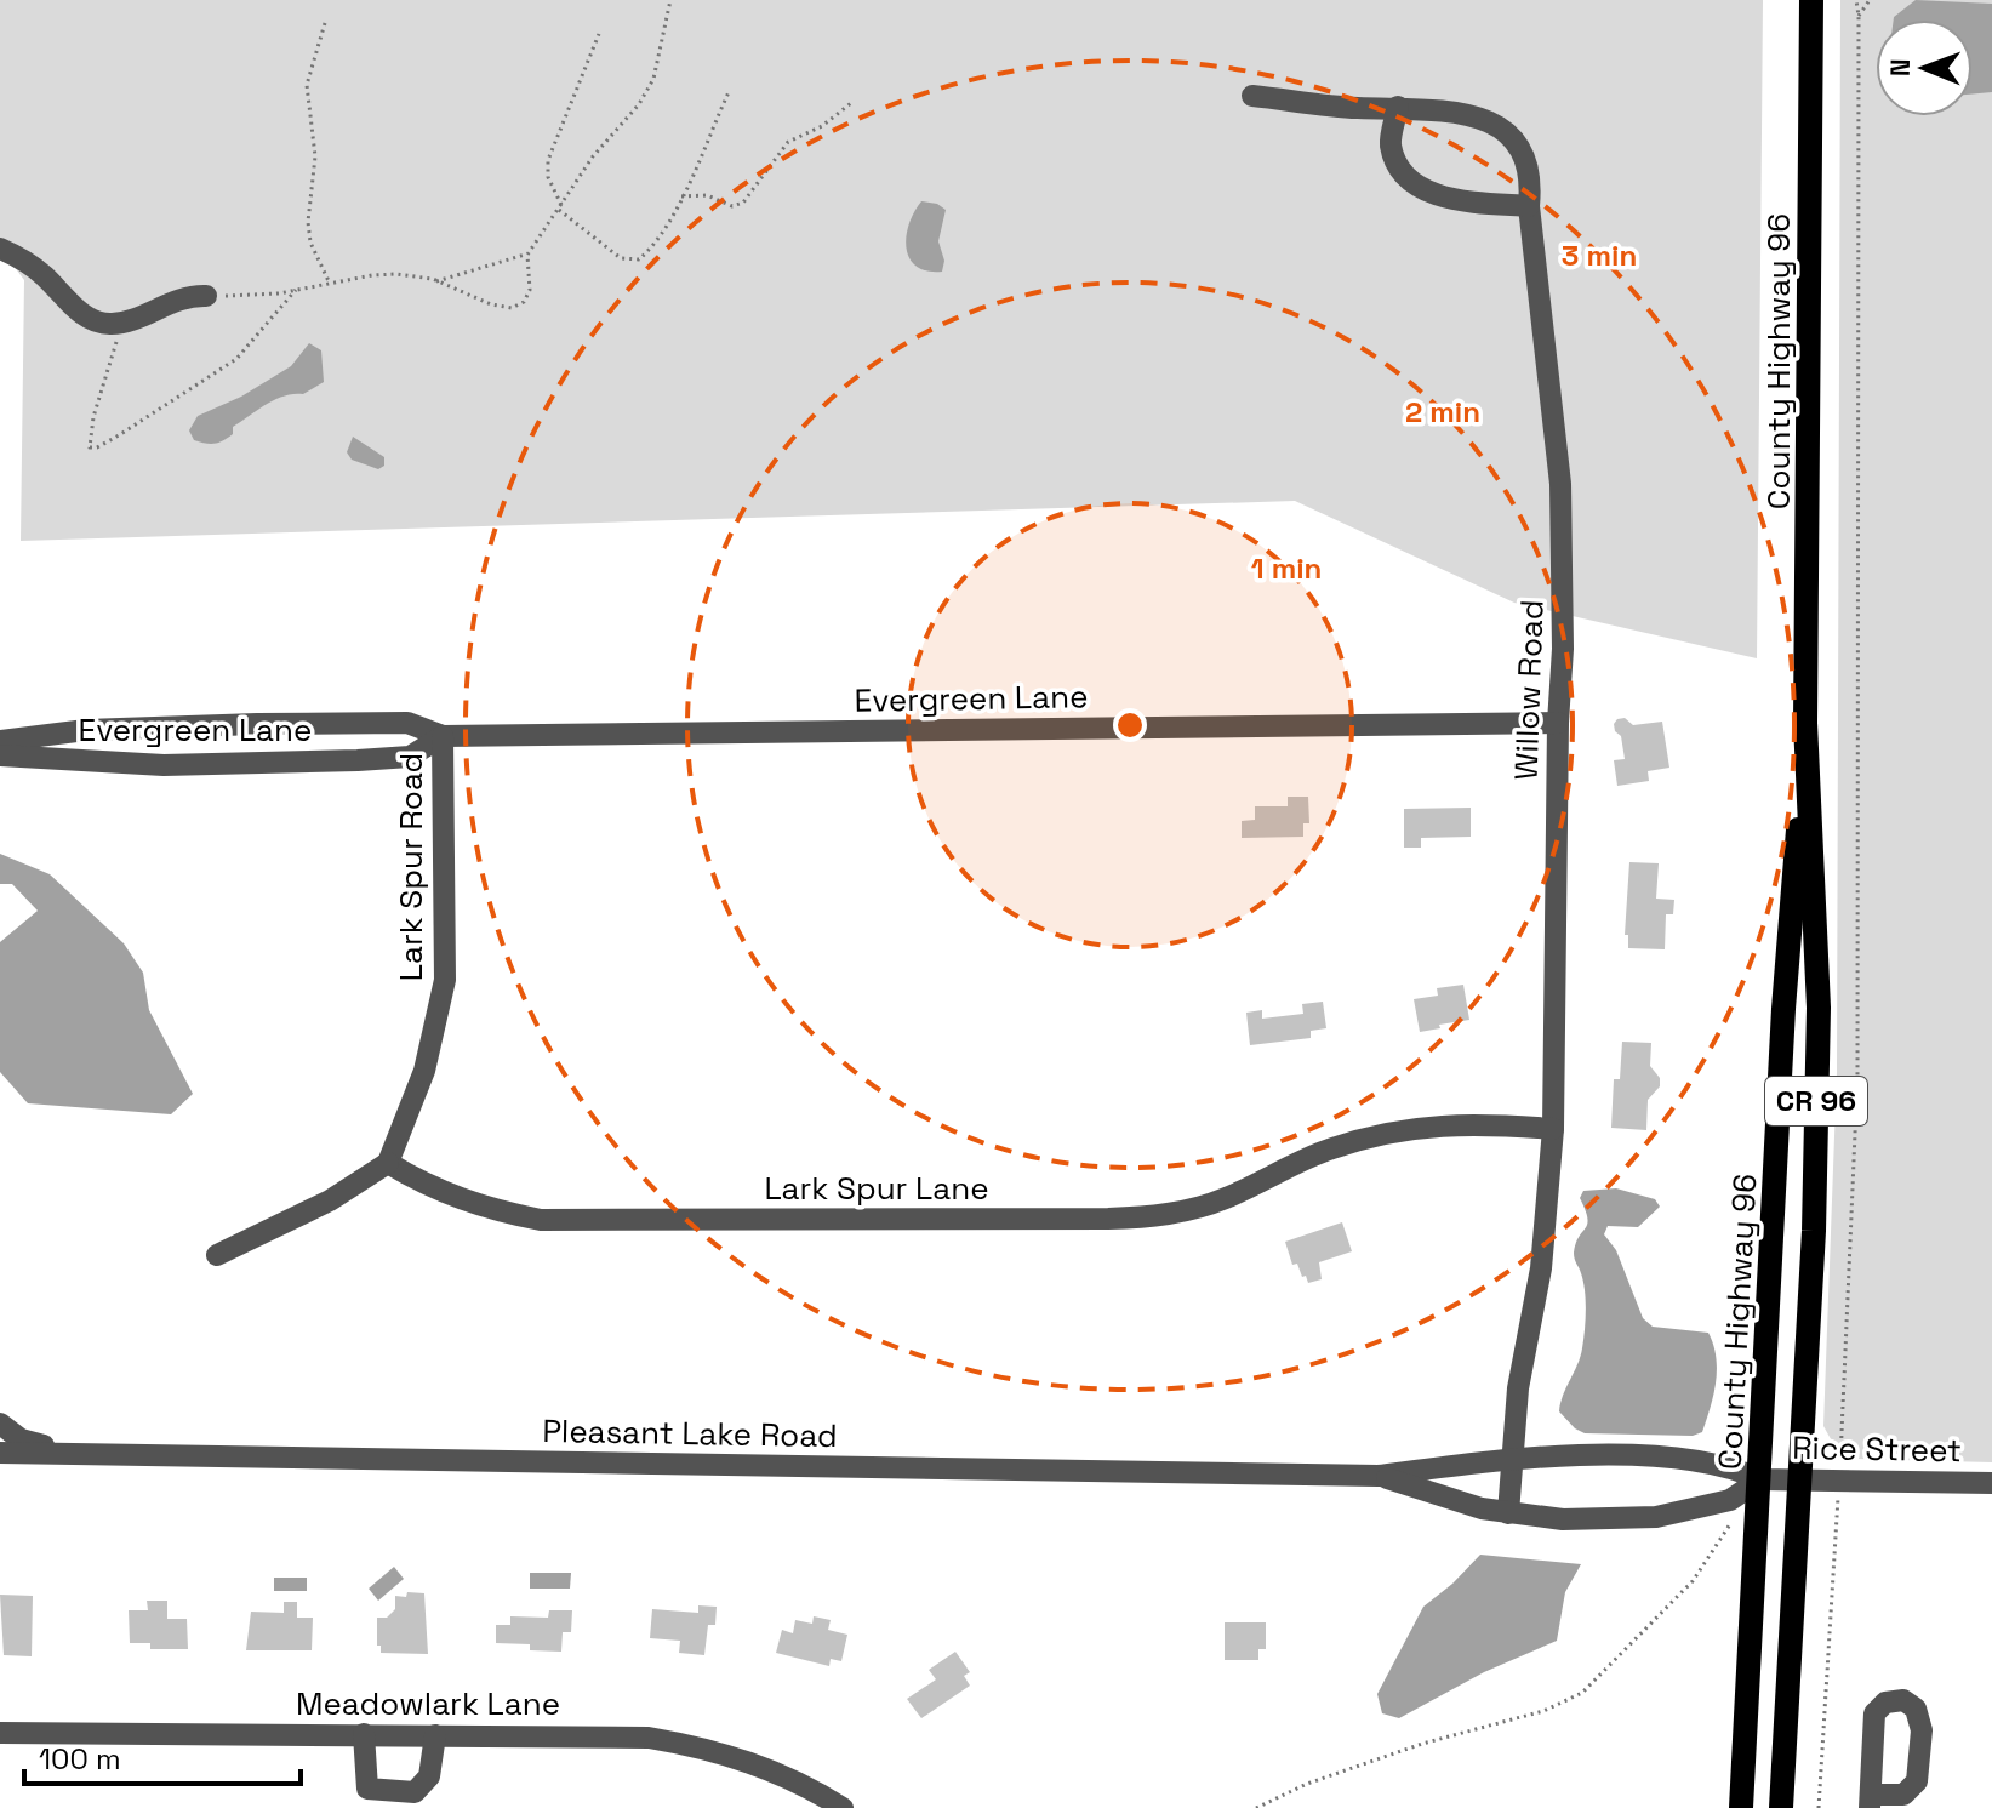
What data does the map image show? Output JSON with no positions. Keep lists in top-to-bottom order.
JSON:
{
  "streets": {
    "main road": ["County Highway 96", "CR 96"],
    "street": [
      "Willow Road",
      "Evergreen Lane",
      "Lark Spur Road",
      "Lark Spur Lane",
      "Pleasant Lake Road",
      "Rice Street",
      "Meadowlark Lane"
    ]
  },
  "crossings": [
    ["County Highway 96", "Pleasant Lake Road"],
    ["County Highway 96", "Rice Street"],
    ["Willow Road", "Evergreen Lane"],
    ["Willow Road", "Lark Spur Lane"],
    ["Willow Road", "Pleasant Lake Road"],
    ["Evergreen Lane", "Lark Spur Road"],
    ["Lark Spur Road", "Lark Spur Lane"],
    ["Pleasant Lake Road", "Rice Street"]
  ],
  "scale_bar": "100 m",
  "north": "left",
  "rings": ["3 min", "2 min", "1 min"]
}
